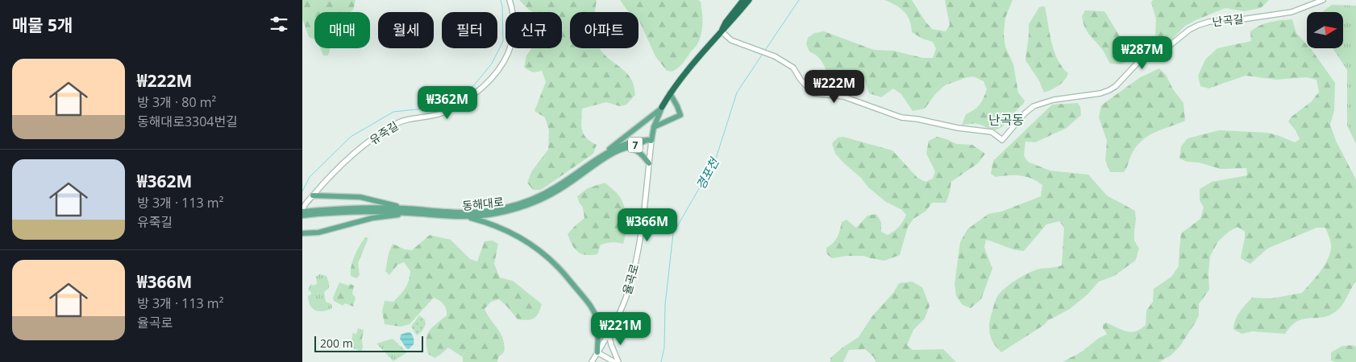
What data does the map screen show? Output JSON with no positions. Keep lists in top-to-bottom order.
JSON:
{
  "streets": {
    "highway": ["7"],
    "main road": ["동해대로"],
    "street": ["난곡길", "유죽길", "율곡로"]
  },
  "crossings": [
    ["난곡길", "7"],
    ["유죽길", "동해대로"],
    ["7", "동해대로"],
    ["7", "율곡로"],
    ["동해대로", "율곡로"]
  ],
  "districts": ["난곡동"],
  "water": ["경포천"],
  "scale_bar": "200 m",
  "north": "right",
  "page": {
    "heading": "매물 5개",
    "chip": [
      "매매",
      "월세",
      "필터",
      "신규",
      "아파트"
    ],
    "price": [
      "₩287M",
      "₩222M",
      "₩362M",
      "₩366M",
      "₩221M"
    ],
    "list": [
      {
        "name": "₩222M",
        "note": "방 3개 · 80 m² · 동해대로3304번길"
      },
      {
        "name": "₩362M",
        "note": "방 3개 · 113 m² · 유죽길"
      },
      {
        "name": "₩366M",
        "note": "방 3개 · 113 m² · 율곡로"
      }
    ],
    "scale": "200 m"
  }
}
